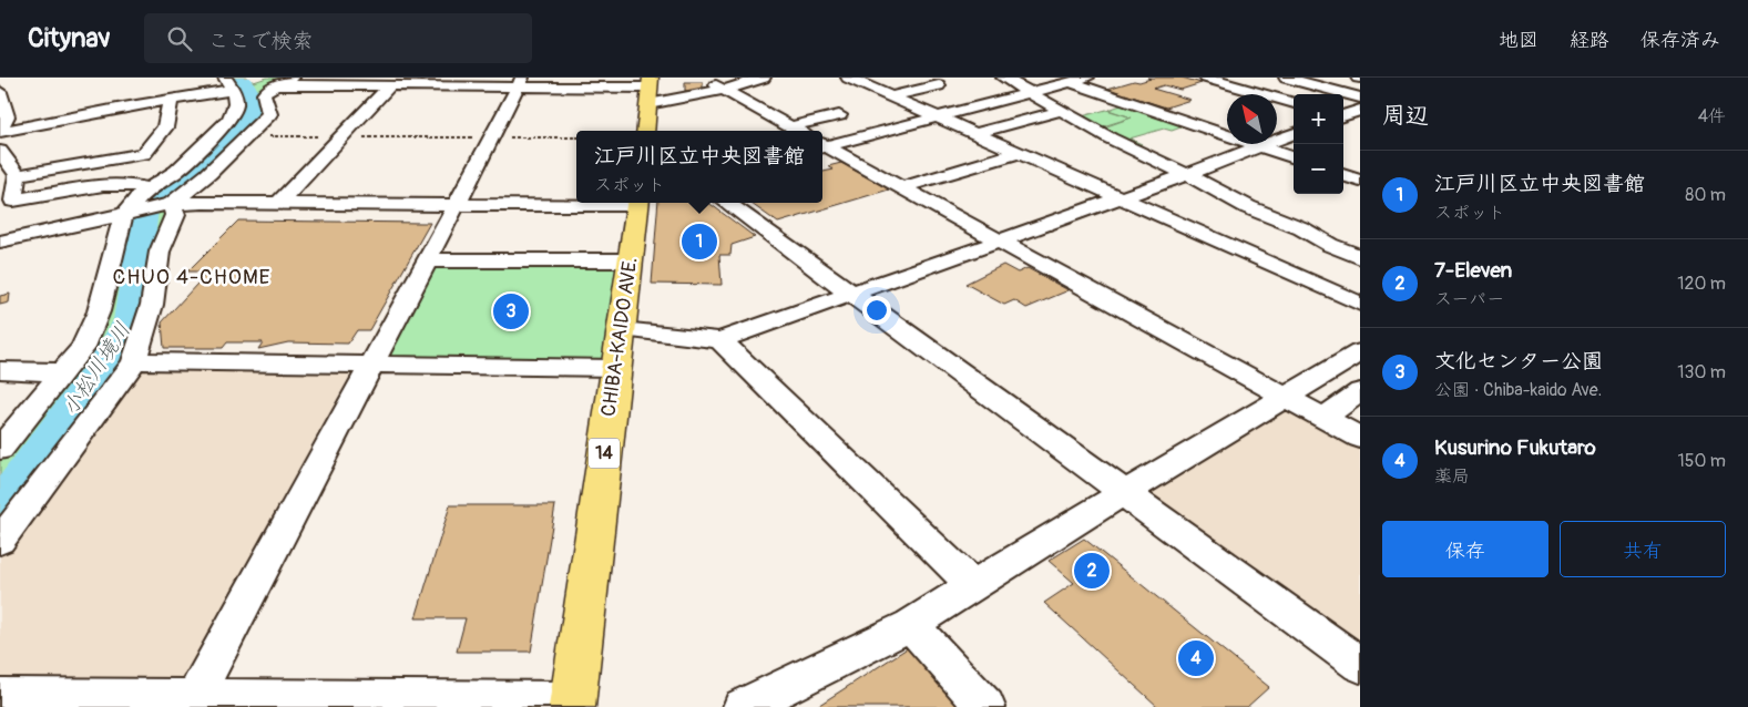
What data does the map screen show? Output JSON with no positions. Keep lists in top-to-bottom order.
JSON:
{
  "streets": {
    "highway": ["CHIBA-KAIDO AVE.", "14"]
  },
  "districts": ["CHUO 4-CHOME"],
  "water": ["小松川境川"],
  "north": "top left",
  "page": {
    "header": "Citynav",
    "search": "ここで検索",
    "nav": ["地図", "経路", "保存済み"],
    "heading": ["周辺", "4件"],
    "map_buttons": ["+", "−"],
    "popup": ["江戸川区立中央図書館", "スポット"],
    "list": [
      {
        "mark": "1",
        "name": "江戸川区立中央図書館",
        "note": "スポット",
        "value": "80 m"
      },
      {
        "mark": "2",
        "name": "7-Eleven",
        "note": "スーパー",
        "value": "120 m"
      },
      {
        "mark": "3",
        "name": "文化センター公園",
        "note": "公園 · Chiba-kaido Ave.",
        "value": "130 m"
      },
      {
        "mark": "4",
        "name": "Kusurino Fukutaro",
        "note": "薬局",
        "value": "150 m"
      }
    ],
    "pins": [
      "1",
      "3",
      "2",
      "4"
    ],
    "buttons": ["保存", "共有"]
  }
}
